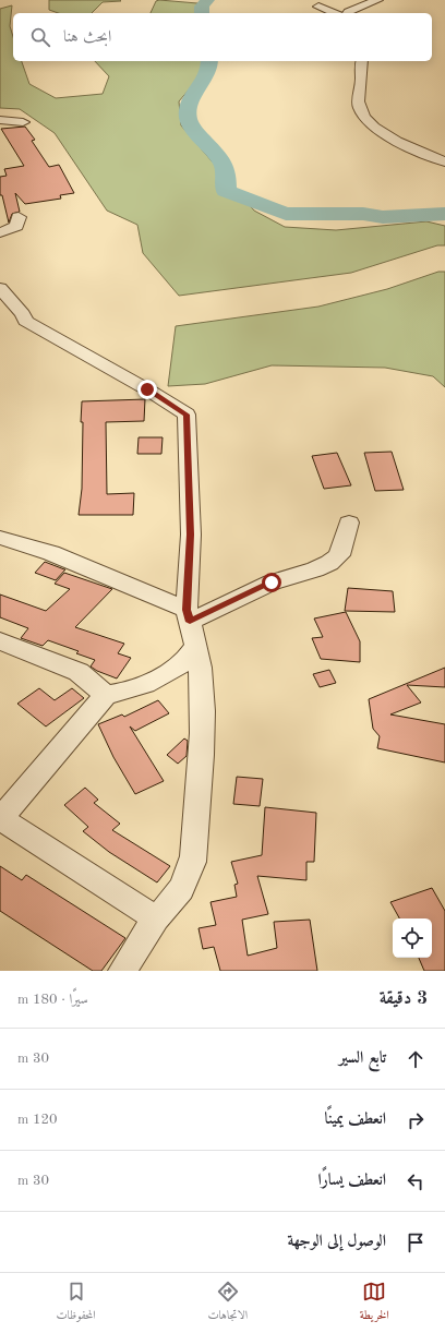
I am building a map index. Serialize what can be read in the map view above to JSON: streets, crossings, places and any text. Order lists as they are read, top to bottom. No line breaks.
{"page":{"search":"ابحث هنا","heading":["3 دقيقة","سيرًا · 180 m"],"list":[["تابع السير","30 m"],["انعطف يمينًا","120 m"],["انعطف يسارًا","30 m"],"الوصول إلى الوجهة"],"nav":["الخريطة","الاتجاهات","المحفوظات"]}}
